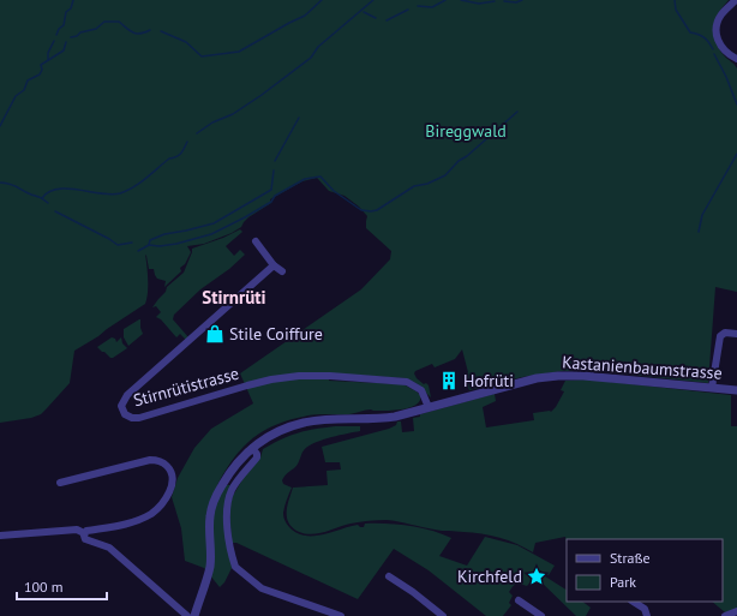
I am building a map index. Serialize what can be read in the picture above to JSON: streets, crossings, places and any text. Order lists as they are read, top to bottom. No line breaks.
{"streets":{"street":["Kastanienbaumstrasse","Stirnrütistrasse"]},"crossings":[["Kastanienbaumstrasse","Stirnrütistrasse"]],"districts":["Stirnrüti"],"parks":["Bireggwald"],"places":{"shop":["Stile Coiffure"],"building":["Hofrüti"],"place":["Kirchfeld"]},"legend":["Straße","Park"],"scale_bar":"100 m"}
